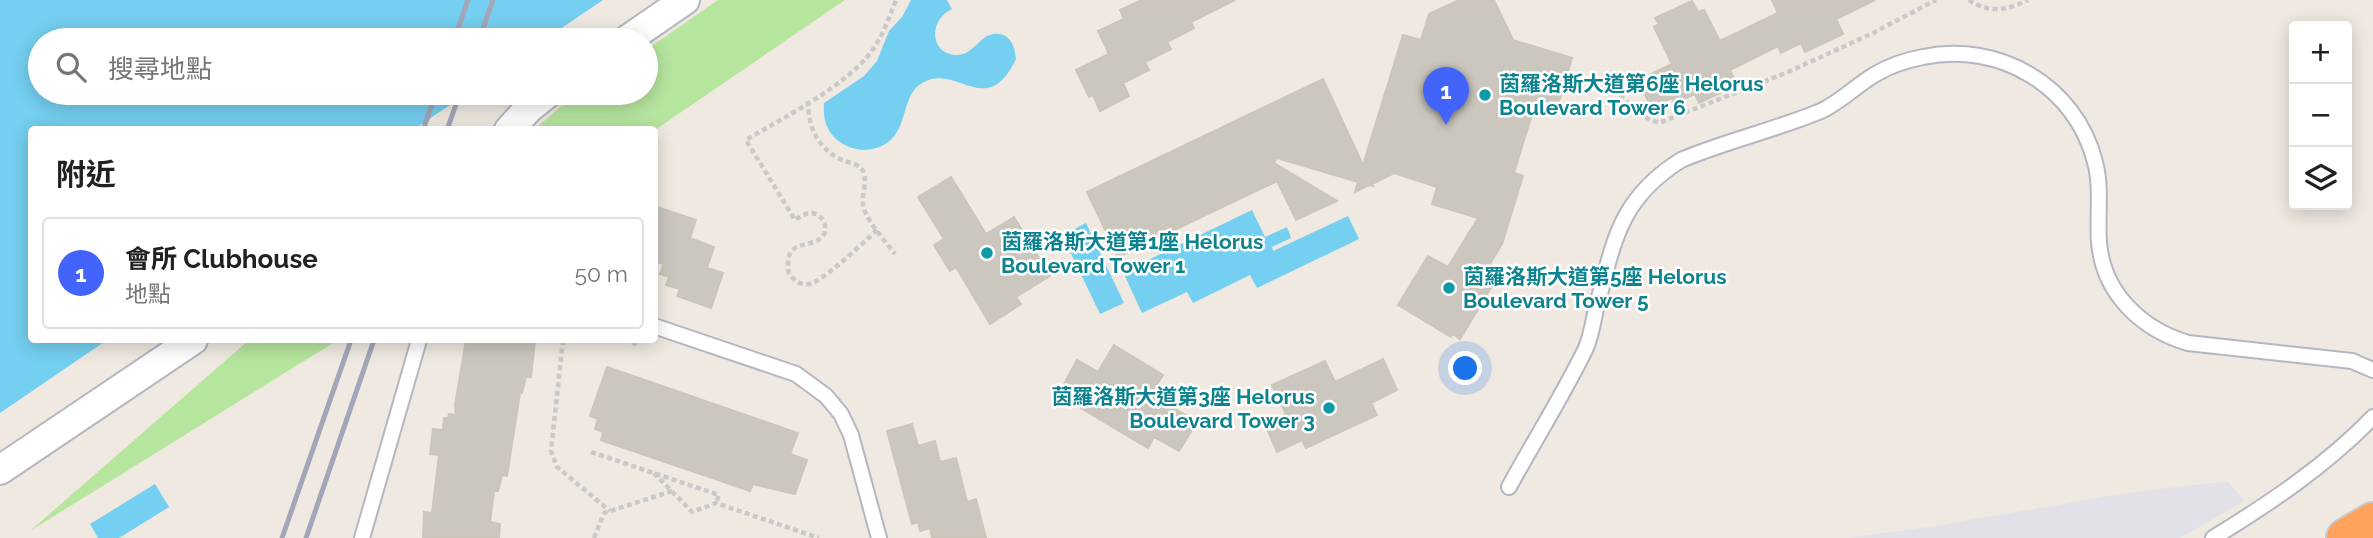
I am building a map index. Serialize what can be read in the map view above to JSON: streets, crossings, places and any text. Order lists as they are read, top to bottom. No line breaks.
{"places":["茵羅洛斯大道第6座 Helorus Boulevard Tower 6","茵羅洛斯大道第1座 Helorus Boulevard Tower 1","茵羅洛斯大道第5座 Helorus Boulevard Tower 5","茵羅洛斯大道第3座 Helorus Boulevard Tower 3"],"page":{"map_buttons":["+","−"],"search":"搜尋地點","pins":"1","heading":"附近","list":[{"mark":"1","name":"會所 Clubhouse","note":"地點","value":"50 m"}]}}
